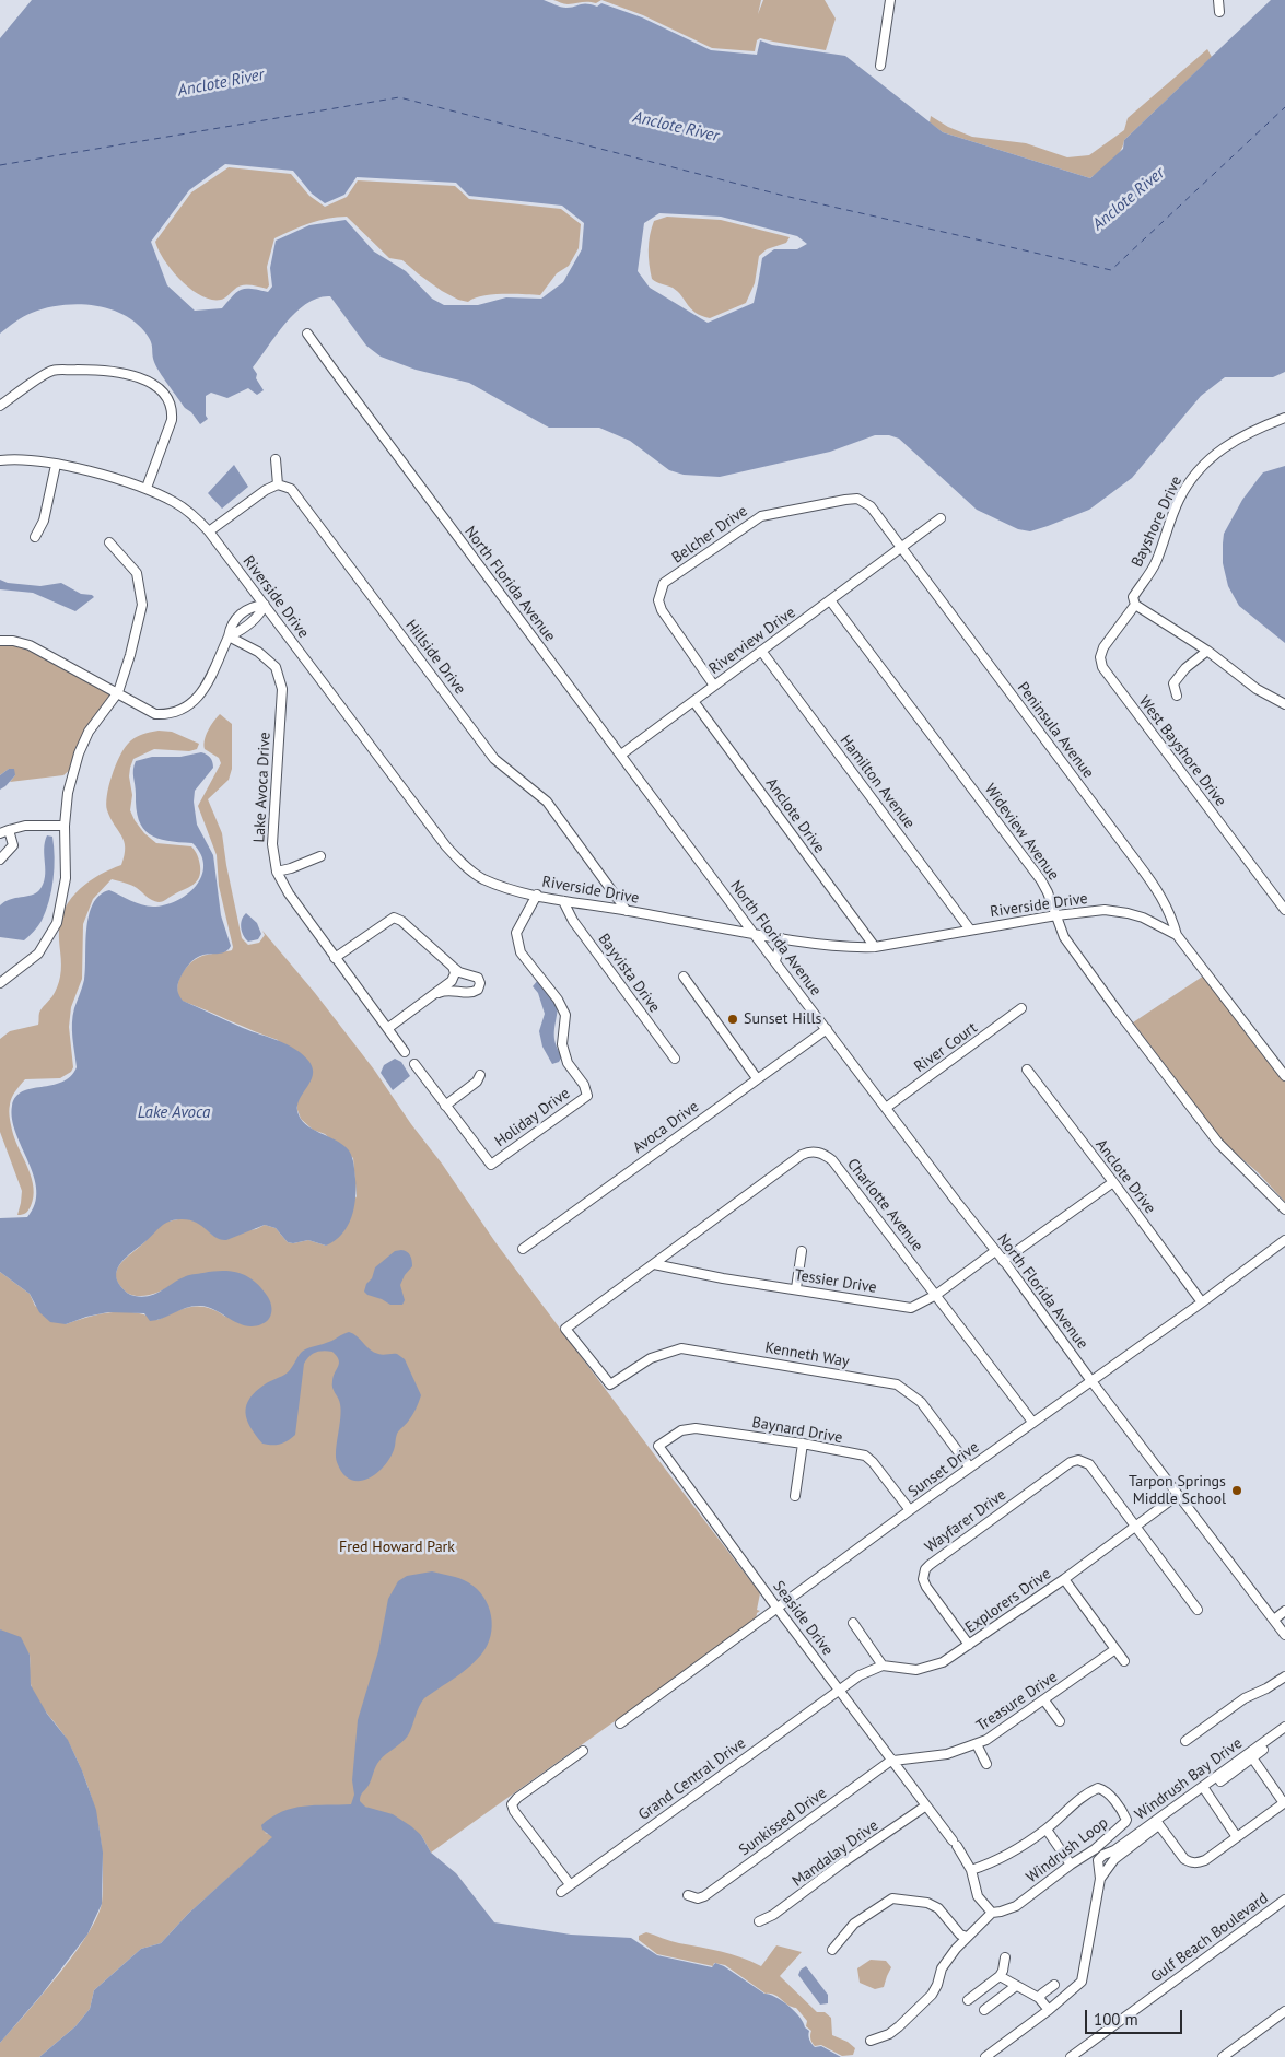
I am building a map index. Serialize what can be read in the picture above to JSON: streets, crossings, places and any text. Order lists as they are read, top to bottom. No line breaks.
{"streets":{"street":["Bayshore Drive","Belcher Drive","North Florida Avenue","Riverside Drive","Riverview Drive","Hillside Drive","Peninsula Avenue","West Bayshore Drive","Hamilton Avenue","Lake Avoca Drive","Anclote Drive","Wideview Avenue","Bayvista Drive","River Court","Holiday Drive","Avoca Drive","Charlotte Avenue","Tessier Drive","Kenneth Way","Baynard Drive","Sunset Drive","Wayfarer Drive","Explorers Drive","Seaside Drive","Treasure Drive","Grand Central Drive","Windrush Bay Drive","Sunkissed Drive","Windrush Loop","Mandalay Drive","Gulf Beach Boulevard"]},"crossings":[["Bayshore Drive","West Bayshore Drive"],["Belcher Drive","Riverview Drive"],["Belcher Drive","Peninsula Avenue"],["North Florida Avenue","Riverside Drive"],["North Florida Avenue","Riverview Drive"],["North Florida Avenue","River Court"],["North Florida Avenue","Avoca Drive"],["North Florida Avenue","Tessier Drive"],["North Florida Avenue","Sunset Drive"],["North Florida Avenue","Explorers Drive"],["Riverside Drive","Hillside Drive"],["Riverside Drive","Peninsula Avenue"],["Riverside Drive","Hamilton Avenue"],["Riverside Drive","Anclote Drive"],["Riverside Drive","Wideview Avenue"],["Riverside Drive","Bayvista Drive"],["Riverside Drive","Holiday Drive"],["Riverview Drive","Peninsula Avenue"],["Riverview Drive","Hamilton Avenue"],["Riverview Drive","Anclote Drive"],["Riverview Drive","Wideview Avenue"],["Anclote Drive","Sunset Drive"],["Charlotte Avenue","Tessier Drive"],["Charlotte Avenue","Kenneth Way"],["Charlotte Avenue","Sunset Drive"],["Kenneth Way","Sunset Drive"],["Baynard Drive","Sunset Drive"],["Baynard Drive","Seaside Drive"],["Sunset Drive","Seaside Drive"],["Wayfarer Drive","Explorers Drive"],["Explorers Drive","Seaside Drive"],["Explorers Drive","Grand Central Drive"],["Seaside Drive","Treasure Drive"],["Seaside Drive","Grand Central Drive"],["Seaside Drive","Sunkissed Drive"],["Seaside Drive","Windrush Loop"],["Seaside Drive","Mandalay Drive"],["Treasure Drive","Sunkissed Drive"]],"water":["Anclote River","Lake Avoca"],"parks":["Fred Howard Park"],"places":["Sunset Hills","Tarpon Springs Middle School"],"scale_bar":"100 m"}
